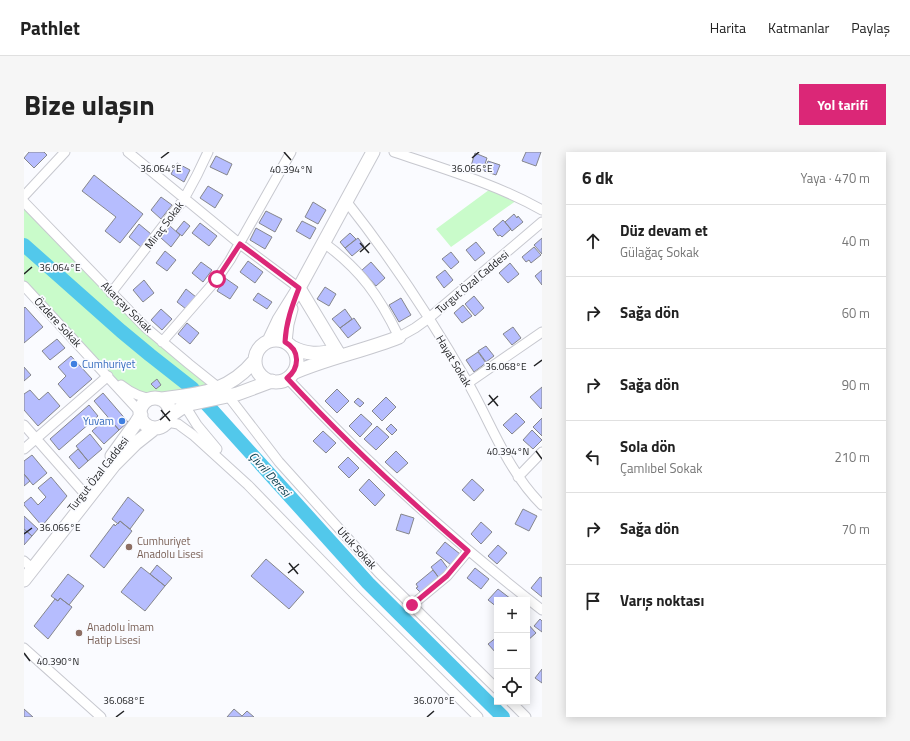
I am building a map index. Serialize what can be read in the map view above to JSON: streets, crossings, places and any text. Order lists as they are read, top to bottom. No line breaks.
{"streets":{"street":["Miraç Sokak","Turgut Özal Caddesi","Akarçay Sokak","Özdere Sokak","Hayat Sokak","Ufuk Sokak"]},"crossings":[["Miraç Sokak","Akarçay Sokak"],["Turgut Özal Caddesi","Özdere Sokak"],["Turgut Özal Caddesi","Hayat Sokak"],["Akarçay Sokak","Ufuk Sokak"]],"water":["Çivril Deresi"],"places":["Cumhuriyet","Yuvam","Cumhuriyet Anadolu Lisesi","Anadolu İmam Hatip Lisesi"],"page":{"header":"Pathlet","nav":["Harita","Katmanlar","Paylaş"],"title":"Bize ulaşın","buttons":"Yol tarifi","heading":["6 dk","Yaya · 470 m"],"list":[["Düz devam et","Gülağaç Sokak","40 m"],["Sağa dön","60 m"],["Sağa dön","90 m"],["Sola dön","Çamlıbel Sokak","210 m"],["Sağa dön","70 m"],"Varış noktası"],"map_buttons":["+","−"]},"coordinates":["36.066°E","36.064°E","40.394°N","36.068°E","40.390°N","36.070°E"]}
